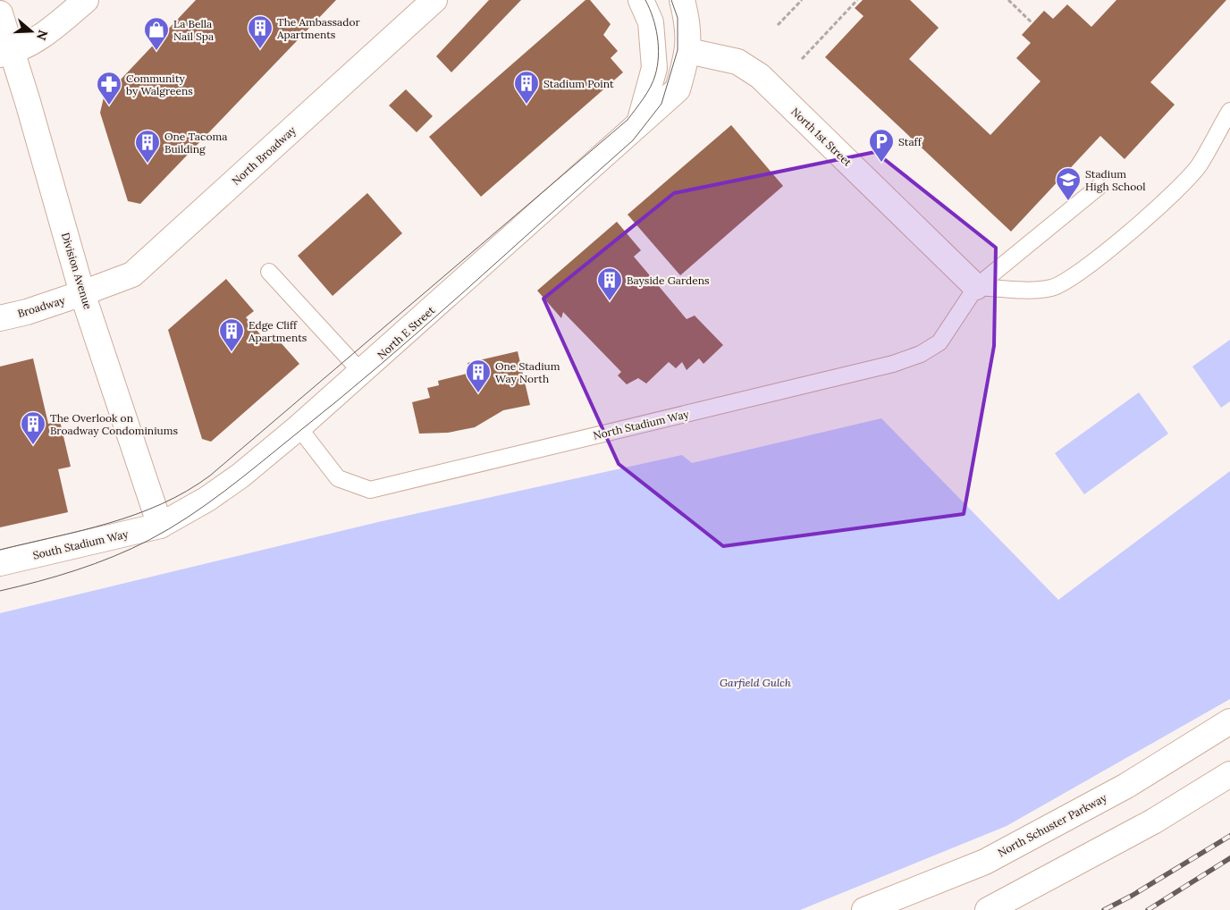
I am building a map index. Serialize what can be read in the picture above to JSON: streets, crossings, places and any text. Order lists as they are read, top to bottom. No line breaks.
{"streets":{"main road":["North 1st Street","North Broadway","Division Avenue","Broadway","North E Street","South Stadium Way","North Schuster Parkway"],"lane":["North Stadium Way"]},"crossings":[["North 1st Street","North E Street"],["North 1st Street","North Stadium Way"],["North Broadway","Division Avenue"],["North Broadway","Broadway"],["Division Avenue","Broadway"],["Division Avenue","North E Street"],["Division Avenue","South Stadium Way"],["North E Street","North Stadium Way"],["North E Street","South Stadium Way"]],"parks":["Garfield Gulch"],"places":{"building":["The Ambassador Apartments","Stadium Point","One Tacoma Building","Bayside Gardens","Edge Cliff Apartments","One Stadium Way North","The Overlook on Broadway Condominiums"],"shop":["La Bella Nail Spa"],"pharmacy":["Community by Walgreens"],"parking":["Staff"],"school or university":["Stadium High School"]},"north":"right"}
